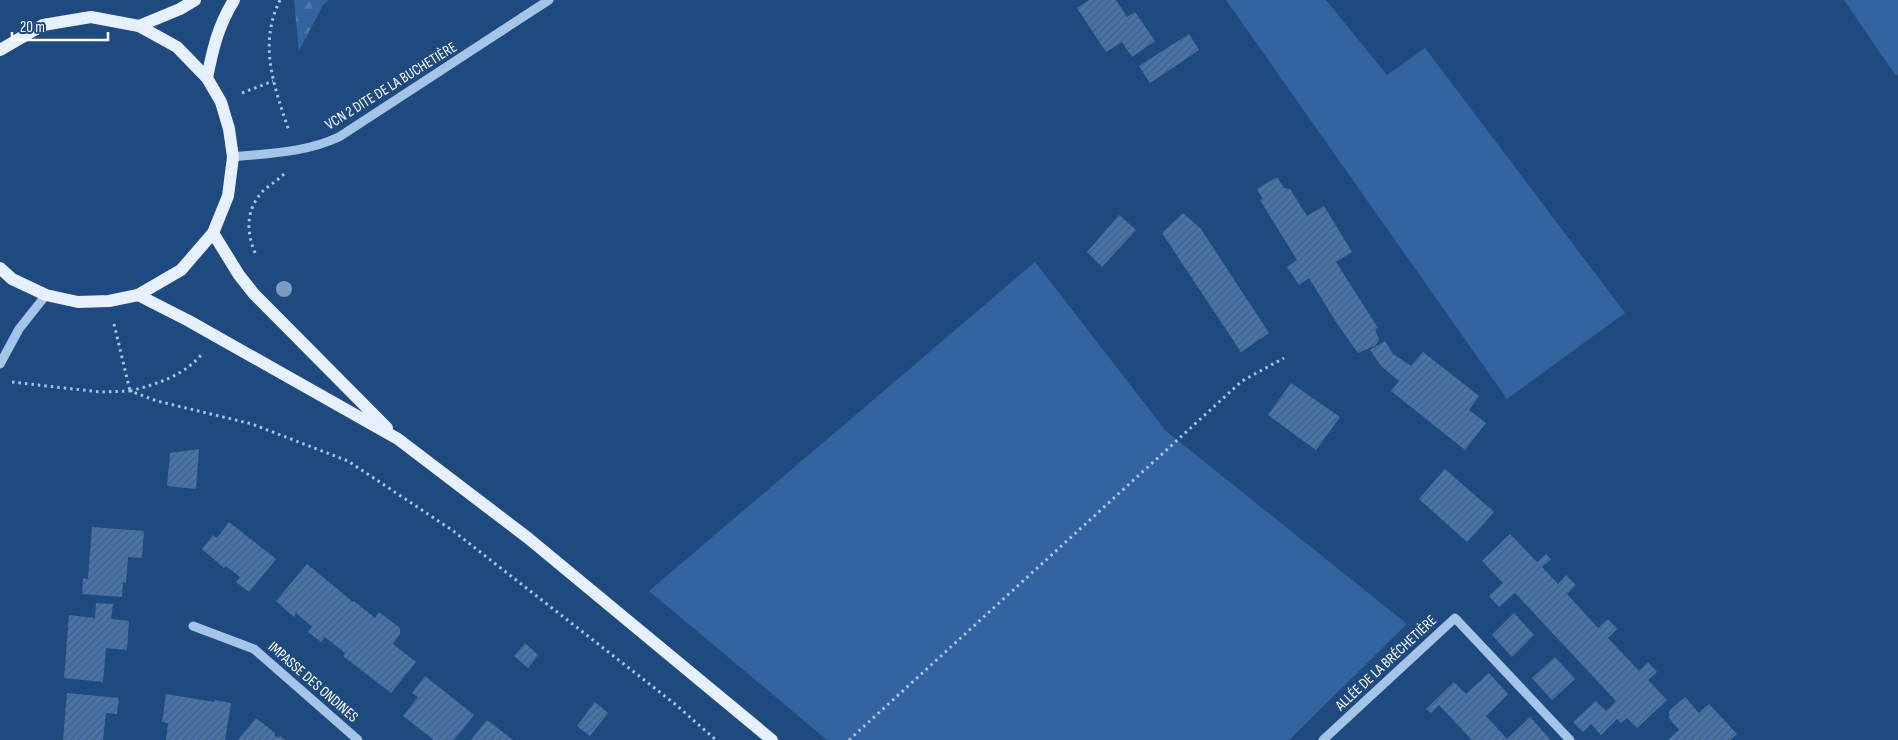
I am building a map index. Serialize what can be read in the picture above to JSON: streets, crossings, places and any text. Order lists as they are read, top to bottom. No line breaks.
{"streets":{"street":["VCN 2 DITE DE LA BUCHETIÈRE","ALLÉE DE LA BRÉCHETIÈRE","IMPASSE DES ONDINES"]},"scale_bar":"20 m"}
